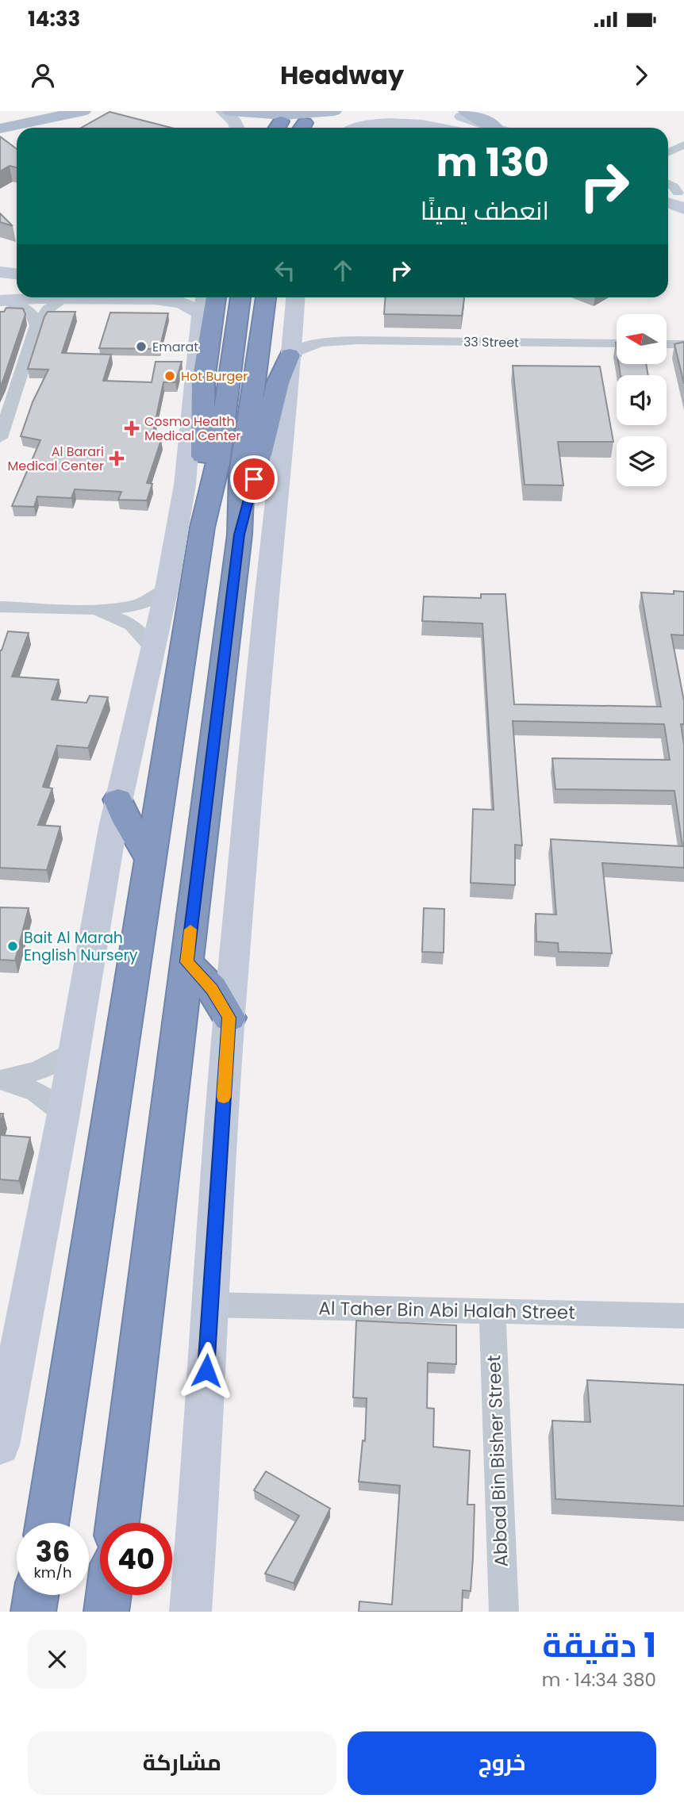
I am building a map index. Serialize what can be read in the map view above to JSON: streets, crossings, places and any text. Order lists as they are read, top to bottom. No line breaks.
{"streets":{"street":["33 Street","Al Taher Bin Abi Halah Street","Abbad Bin Bisher Street"]},"crossings":[["Al Taher Bin Abi Halah Street","Abbad Bin Bisher Street"]],"places":{"other":["Emarat","Hot Burger","Bait Al Marah English Nursery"],"health":["Cosmo Health Medical Center","Al Barari Medical Center"]},"north":"left","page":{"status":"14:33","header":"Headway","turn":["130 m","انعطف يمينًا"],"speed":"36 km/h","limit":"40","heading":["1 دقيقة","380 m · 14:34"],"buttons":["خروج","مشاركة"]}}
